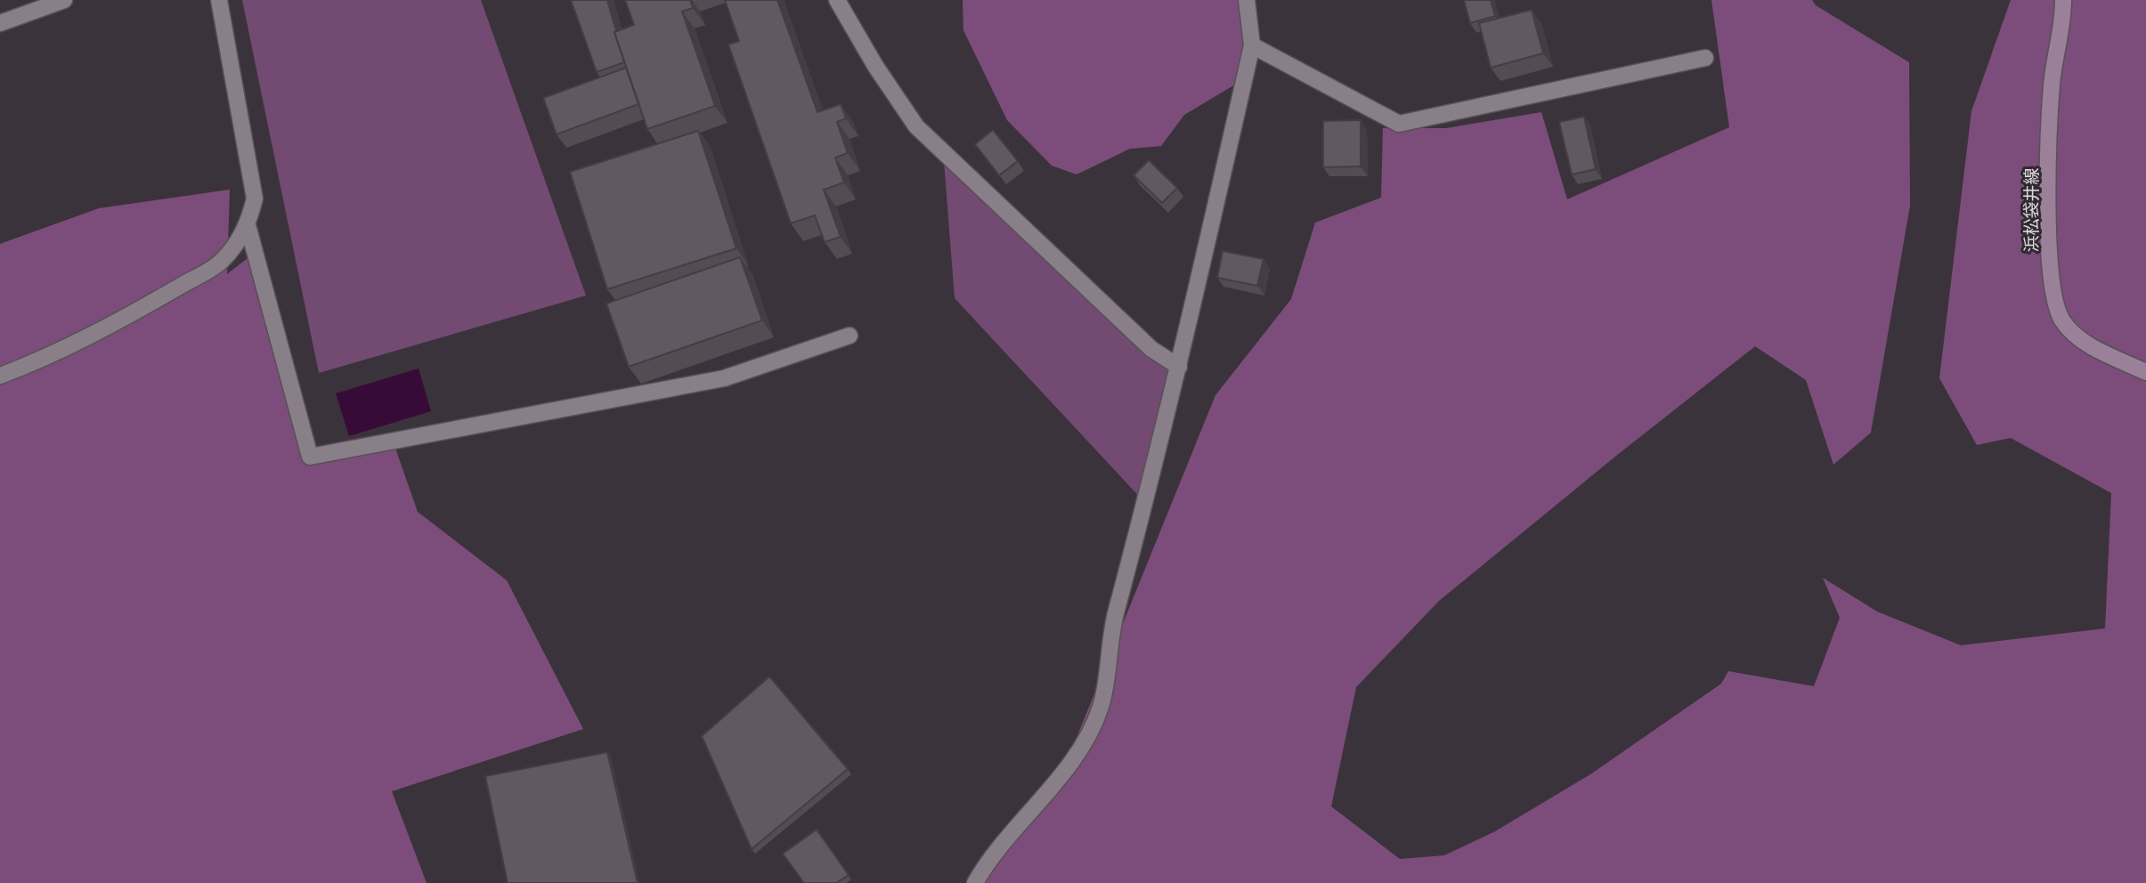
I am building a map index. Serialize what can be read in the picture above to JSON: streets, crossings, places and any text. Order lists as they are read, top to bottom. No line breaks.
{"streets":{"main road":["浜松袋井線"]}}
